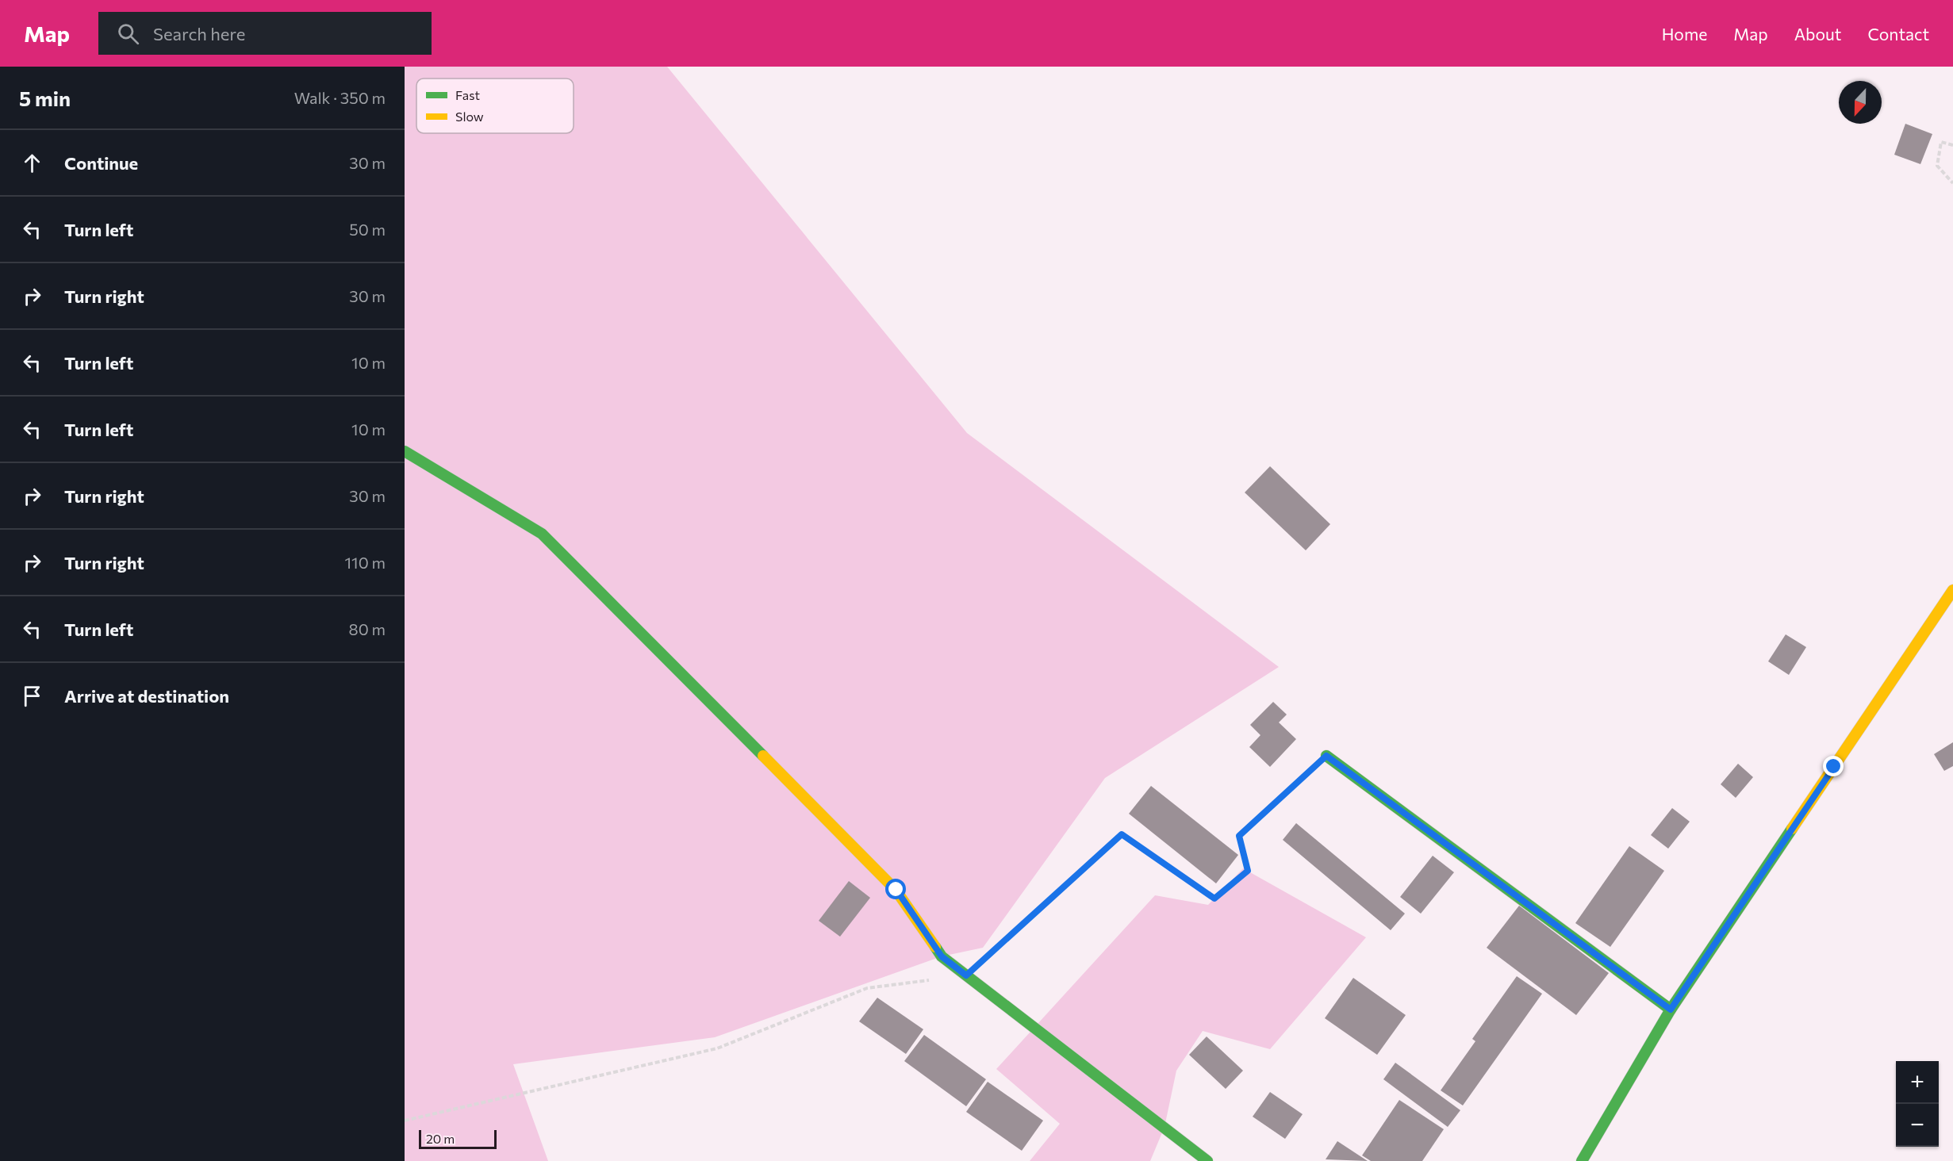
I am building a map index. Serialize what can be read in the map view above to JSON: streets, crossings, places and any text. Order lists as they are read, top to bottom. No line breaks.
{"legend":["Fast","Slow"],"scale_bar":"20 m","north":"bottom","page":{"header":"Map","search":"Search here","nav":["Home","Map","About","Contact"],"heading":["5 min","Walk · 350 m"],"list":[["Continue","30 m"],["Turn left","50 m"],["Turn right","30 m"],["Turn left","10 m"],["Turn left","10 m"],["Turn right","30 m"],["Turn right","110 m"],["Turn left","80 m"],"Arrive at destination"],"map_buttons":["+","−"],"scale":"20 m"}}
